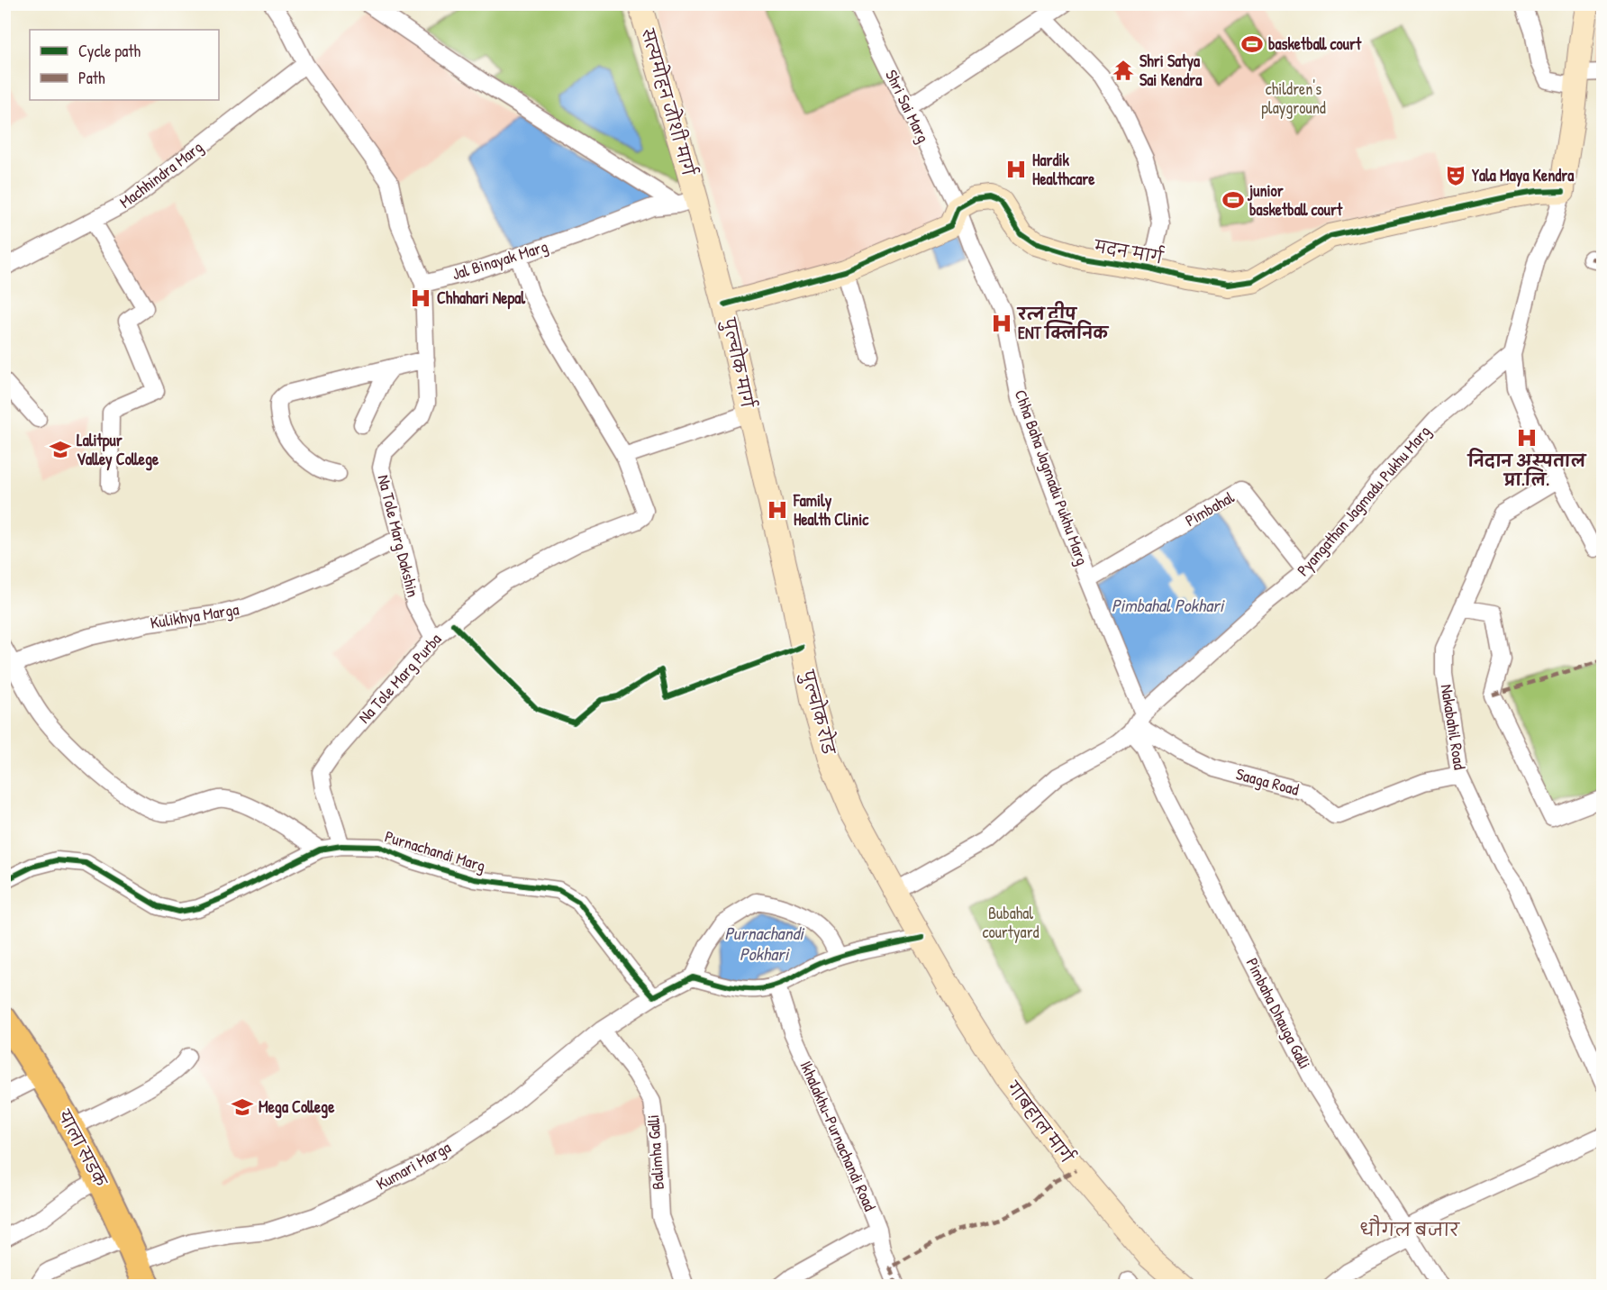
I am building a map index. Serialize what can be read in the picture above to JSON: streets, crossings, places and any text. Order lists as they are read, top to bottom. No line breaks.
{"streets":{"main road":["सत्यमोहन जोशी मार्ग","मदन मार्ग","पुल्चोक मार्ग","पुल्चोक रोड","गाबहाल मार्ग","याला सडक"],"street":["Shri Sai Marg","Machhindra Marg","Jal Binayak Marg","Chha Baha Jagmadu Pukhu Marg","Pyangathan Jagmadu Pukhu Marg","Pimbahal","Na Tole Marg Dakshin","Kulikhya Marga","Na Tole Marg Purba","Nakabahil Road","Saaga Road","Purnachandi Marg","Pimbaha Dhauga Galli","Ikhalakhu-Purnachandi Road","Balimha Galli","Kumari Marga"]},"crossings":[["सत्यमोहन जोशी मार्ग","Jal Binayak Marg"],["सत्यमोहन जोशी मार्ग","पुल्चोक मार्ग"],["Shri Sai Marg","मदन मार्ग"],["Shri Sai Marg","Chha Baha Jagmadu Pukhu Marg"],["मदन मार्ग","Chha Baha Jagmadu Pukhu Marg"],["Jal Binayak Marg","पुल्चोक मार्ग"],["Jal Binayak Marg","Na Tole Marg Dakshin"],["Jal Binayak Marg","Na Tole Marg Purba"],["पुल्चोक मार्ग","पुल्चोक रोड"],["Chha Baha Jagmadu Pukhu Marg","Pyangathan Jagmadu Pukhu Marg"],["Chha Baha Jagmadu Pukhu Marg","Pimbahal"],["Chha Baha Jagmadu Pukhu Marg","Saaga Road"],["Chha Baha Jagmadu Pukhu Marg","Pimbaha Dhauga Galli"],["Pyangathan Jagmadu Pukhu Marg","Pimbahal"],["Pyangathan Jagmadu Pukhu Marg","पुल्चोक रोड"],["Pyangathan Jagmadu Pukhu Marg","Saaga Road"],["Pyangathan Jagmadu Pukhu Marg","Pimbaha Dhauga Galli"],["Na Tole Marg Dakshin","Kulikhya Marga"],["Na Tole Marg Dakshin","Na Tole Marg Purba"],["Na Tole Marg Purba","Purnachandi Marg"],["पुल्चोक रोड","गाबहाल मार्ग"],["Nakabahil Road","Saaga Road"],["Saaga Road","Pimbaha Dhauga Galli"],["Purnachandi Marg","Kumari Marga"],["याला सडक","Kumari Marga"],["Balimha Galli","Kumari Marga"]],"districts":["धौगल बजार"],"water":["Pimbahal Pokhari","Purnachandi Pokhari"],"parks":["children's playground","Bubahal courtyard"],"places":{"sports":["basketball court","junior basketball court"],"temple":["Shri Satya Sai Kendra"],"hospital":["Hardik Healthcare","Chhahari Nepal","रत्न दीप ENT क्लिनिक","निदान अस्पताल प्रा.लि.","Family Health Clinic"],"theatre":["Yala Maya Kendra"],"school or university":["Lalitpur Valley College","Mega College"]},"legend":["Cycle path","Path"]}
